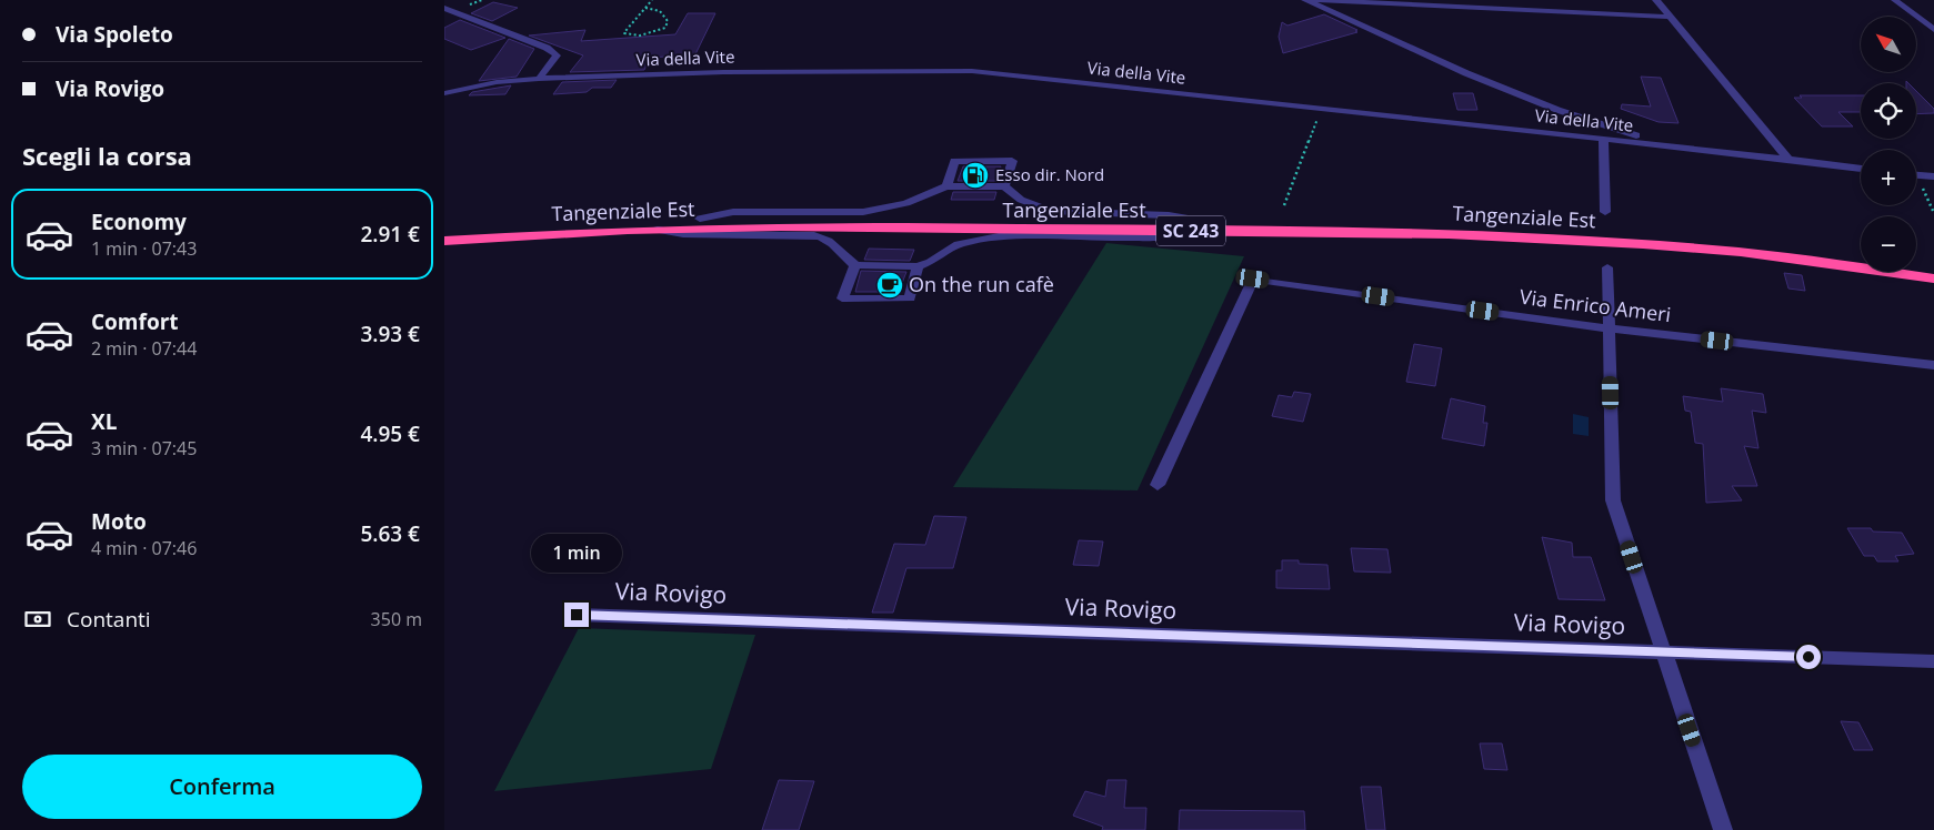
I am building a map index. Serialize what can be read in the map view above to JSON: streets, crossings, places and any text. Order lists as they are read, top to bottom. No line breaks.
{"streets":{"highway":["Tangenziale Est","SC 243"],"street":["Via della Vite","Via Enrico Ameri","Via Rovigo"]},"places":{"fuel station":["Esso dir. Nord"],"cafe":["On the run cafè"]},"north":"top left","page":{"banner":["Via Spoleto","Via Rovigo"],"map_buttons":["+","−"],"heading":"Scegli la corsa","list":[{"name":"Economy","note":"1 min · 07:43","value":"2.91 €"},{"name":"Comfort","note":"2 min · 07:44","value":"3.93 €"},{"name":"XL","note":"3 min · 07:45","value":"4.95 €"},{"name":"Moto","note":"4 min · 07:46","value":"5.63 €"}],"bubble":"1 min","pay":["Contanti","350 m"],"buttons":"Conferma"}}
